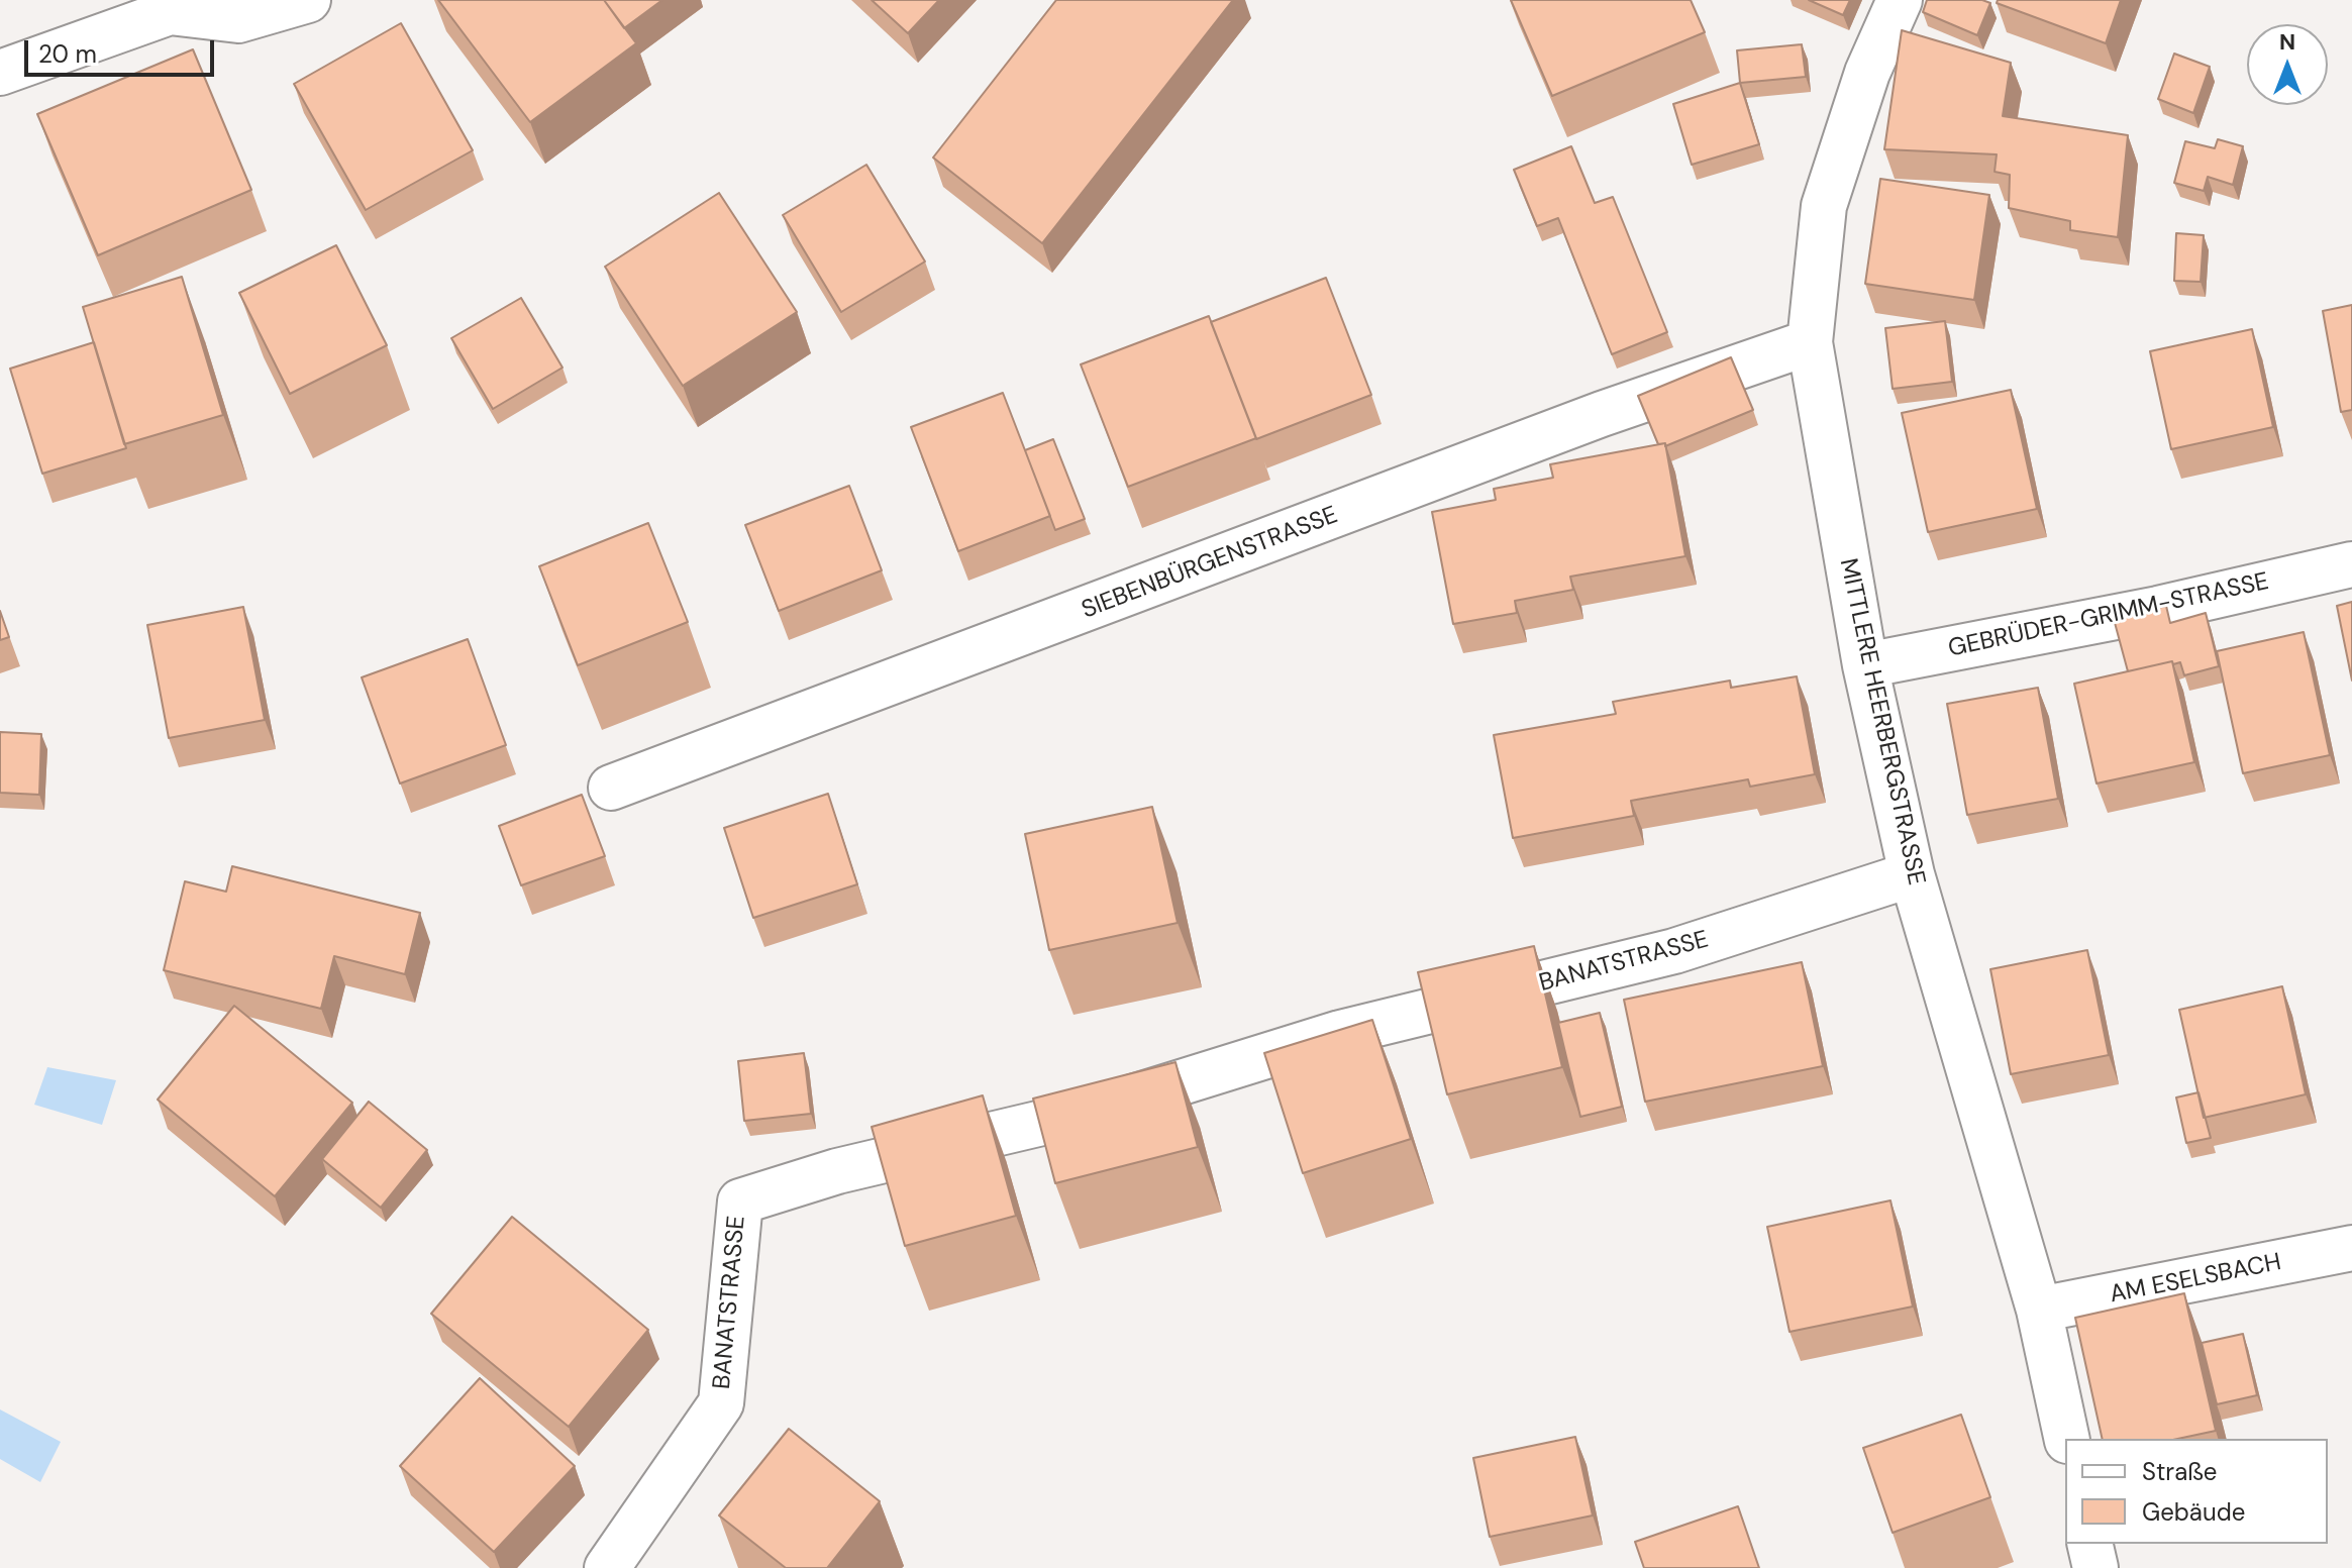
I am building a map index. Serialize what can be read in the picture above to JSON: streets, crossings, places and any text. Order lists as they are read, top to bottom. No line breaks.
{"streets":{"street":["SIEBENBÜRGENSTRASSE","GEBRÜDER-GRIMM-STRASSE","MITTLERE HEERBERGSTRASSE","BANATSTRASSE","AM ESELSBACH"]},"crossings":[["SIEBENBÜRGENSTRASSE","MITTLERE HEERBERGSTRASSE"],["GEBRÜDER-GRIMM-STRASSE","MITTLERE HEERBERGSTRASSE"],["MITTLERE HEERBERGSTRASSE","BANATSTRASSE"],["MITTLERE HEERBERGSTRASSE","AM ESELSBACH"]],"legend":["Straße","Gebäude"],"scale_bar":"20 m","north":"top"}
